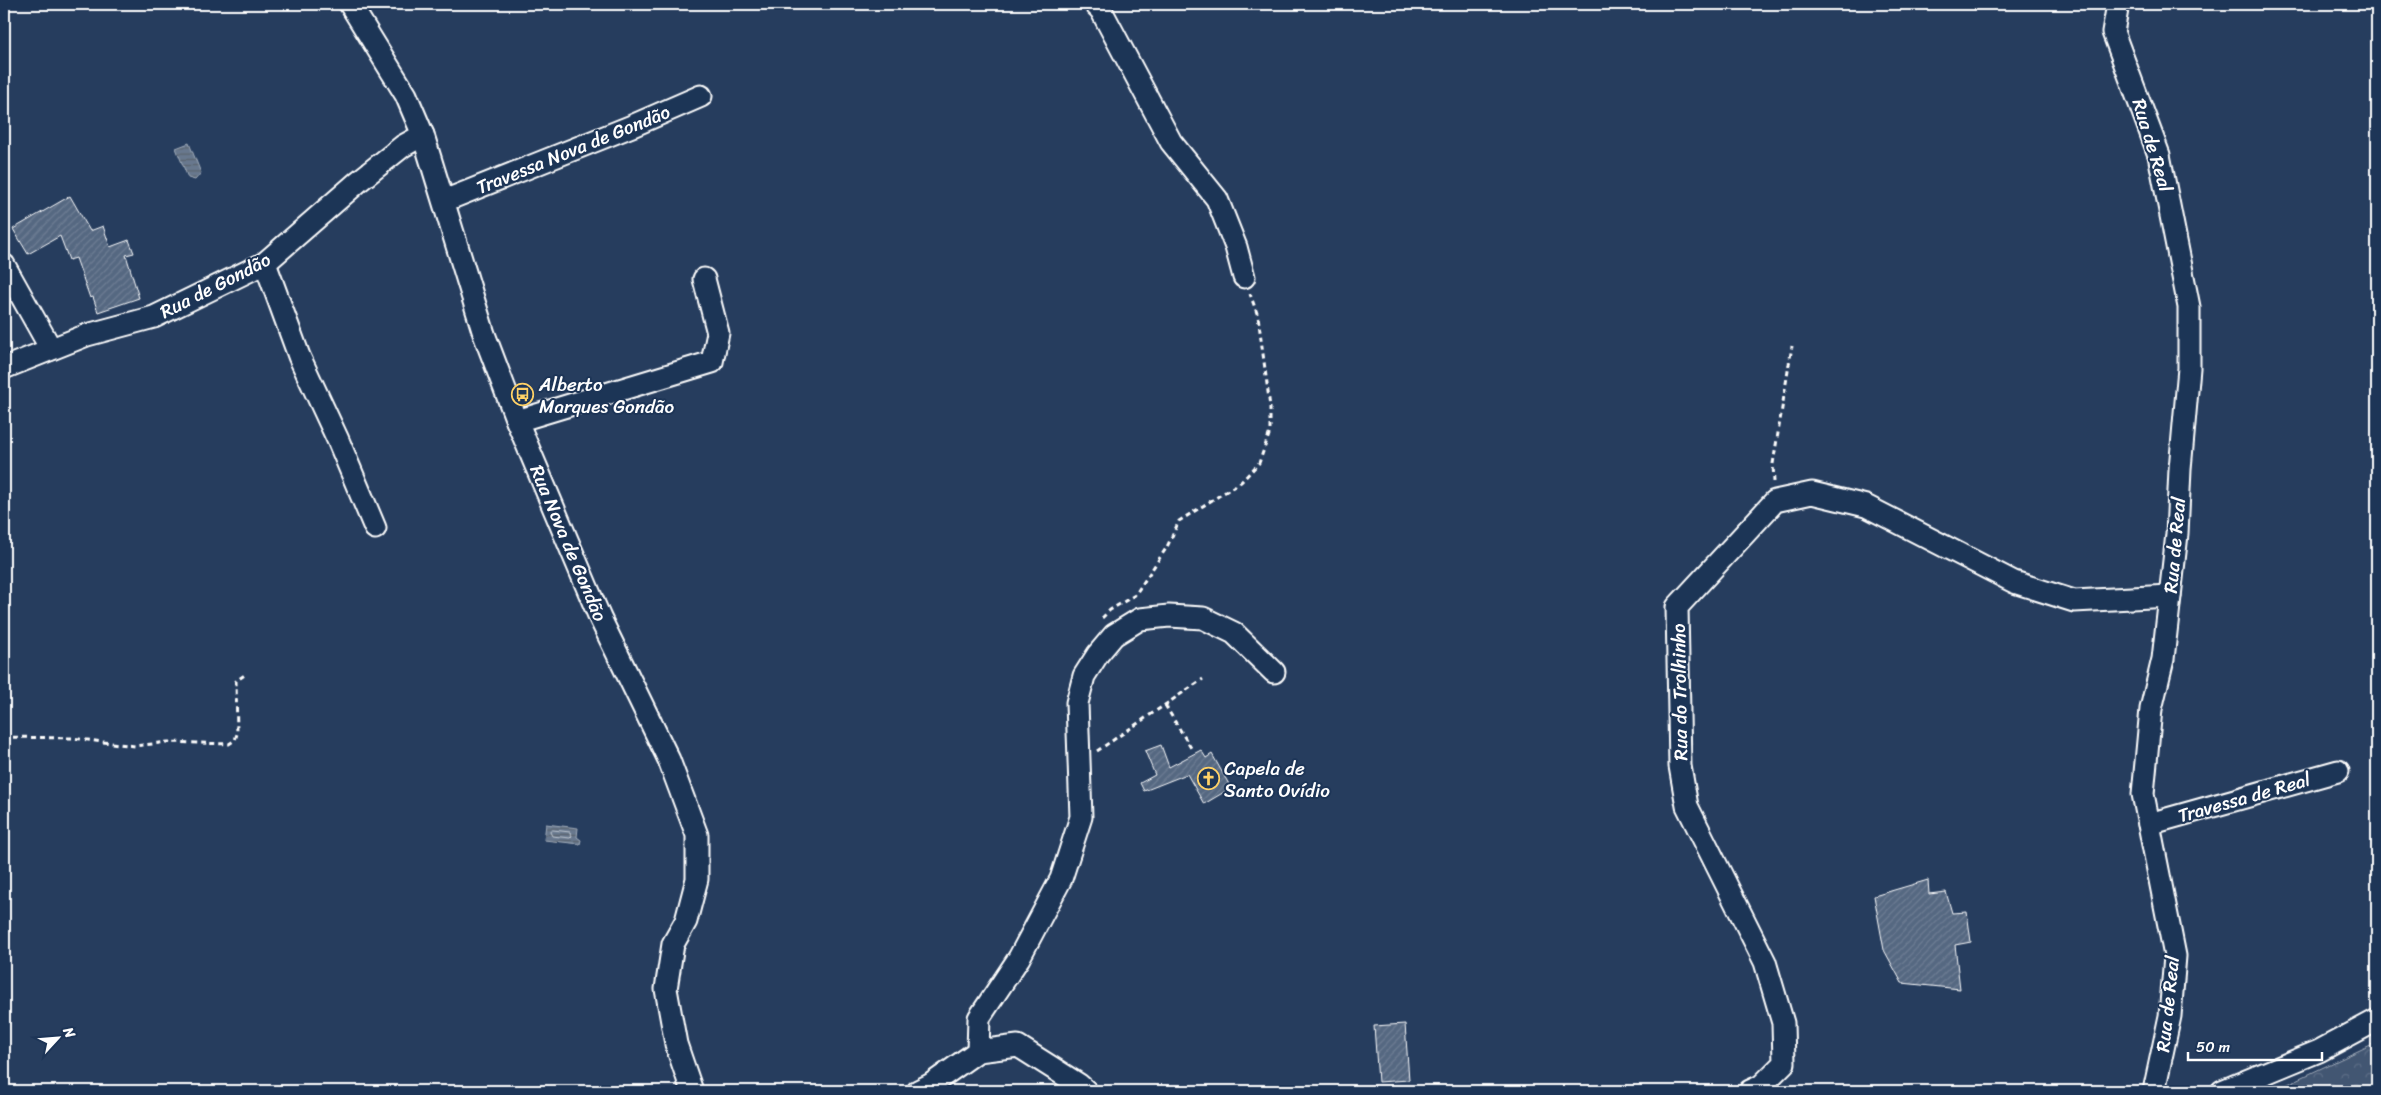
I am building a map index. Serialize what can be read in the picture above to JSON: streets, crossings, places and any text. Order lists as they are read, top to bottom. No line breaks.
{"streets":{"street":["Rua de Real","Travessa Nova de Gondão","Rua de Gondão","Rua Nova de Gondão","Rua do Trolhinho","Travessa de Real"]},"crossings":[["Rua de Real","Travessa de Real"],["Travessa Nova de Gondão","Rua Nova de Gondão"],["Rua de Gondão","Rua Nova de Gondão"]],"places":{"bus stop":["Alberto Marques Gondão"],"church":["Capela de Santo Ovídio"]},"scale_bar":"50 m","north":"top right"}
